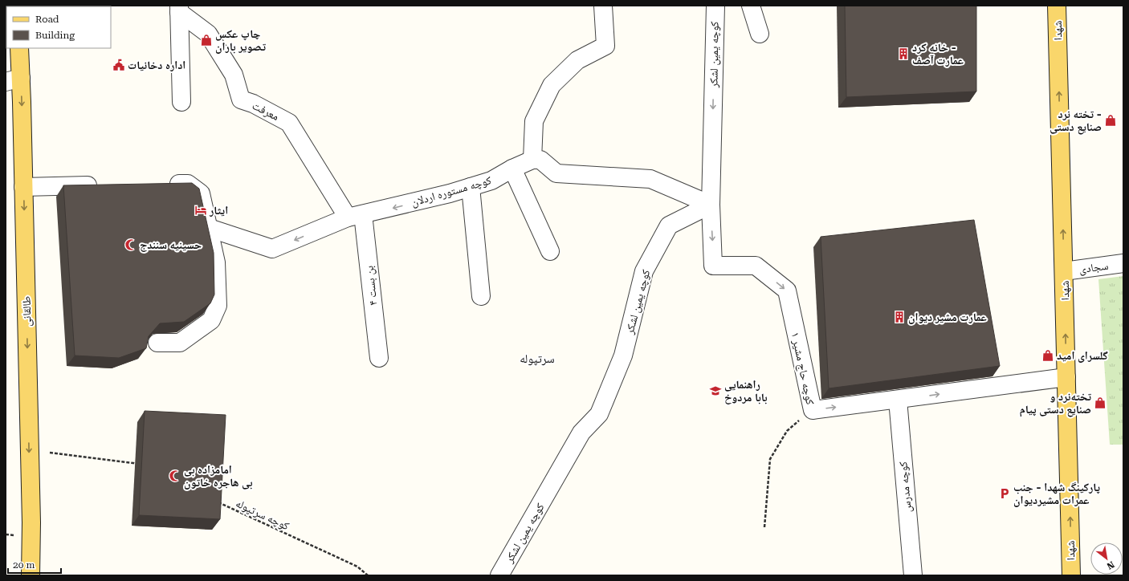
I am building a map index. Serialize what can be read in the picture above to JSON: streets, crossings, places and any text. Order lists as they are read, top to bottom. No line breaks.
{"streets":{"main road":["شهدا","طالقانی"],"street":["کوچه یمین لشکر","معرفت","کوچه مستوره اردلان","سجادی","بن بست ۴","کوچه حاج مشیر ۱","کوچه مدرس"],"path":["کوچه سرتپوله"]},"crossings":[["شهدا","سجادی"],["شهدا","کوچه حاج مشیر ۱"],["کوچه یمین لشکر","کوچه حاج مشیر ۱"],["معرفت","کوچه مستوره اردلان"],["معرفت","بن بست ۴"],["کوچه مستوره اردلان","بن بست ۴"],["کوچه حاج مشیر ۱","کوچه مدرس"]],"one_way":["شهدا","کوچه مستوره اردلان","طالقانی"],"districts":["سرتپوله"],"places":{"shop":["چاپ عکس تصویر باران","تخته نرد - صنایع دستی","گلسرای امید","تخته‌نرد و صنایع دستی پیام"],"building":["خانه کرد - عمارت آصف","عمارت مشیر دیوان"],"public building":["اداره دخانیات"],"hotel":["ایثار"],"mosque":["حسینیه سنندج","امامزاده بی بی هاجره خاتون"],"school or university":["راهنمایی بابا مردوخ"],"parking":["پارکینگ شهدا - جنب عمرات مشیردیوان"]},"legend":["Road","Building"],"scale_bar":"20 m","north":"bottom right"}
